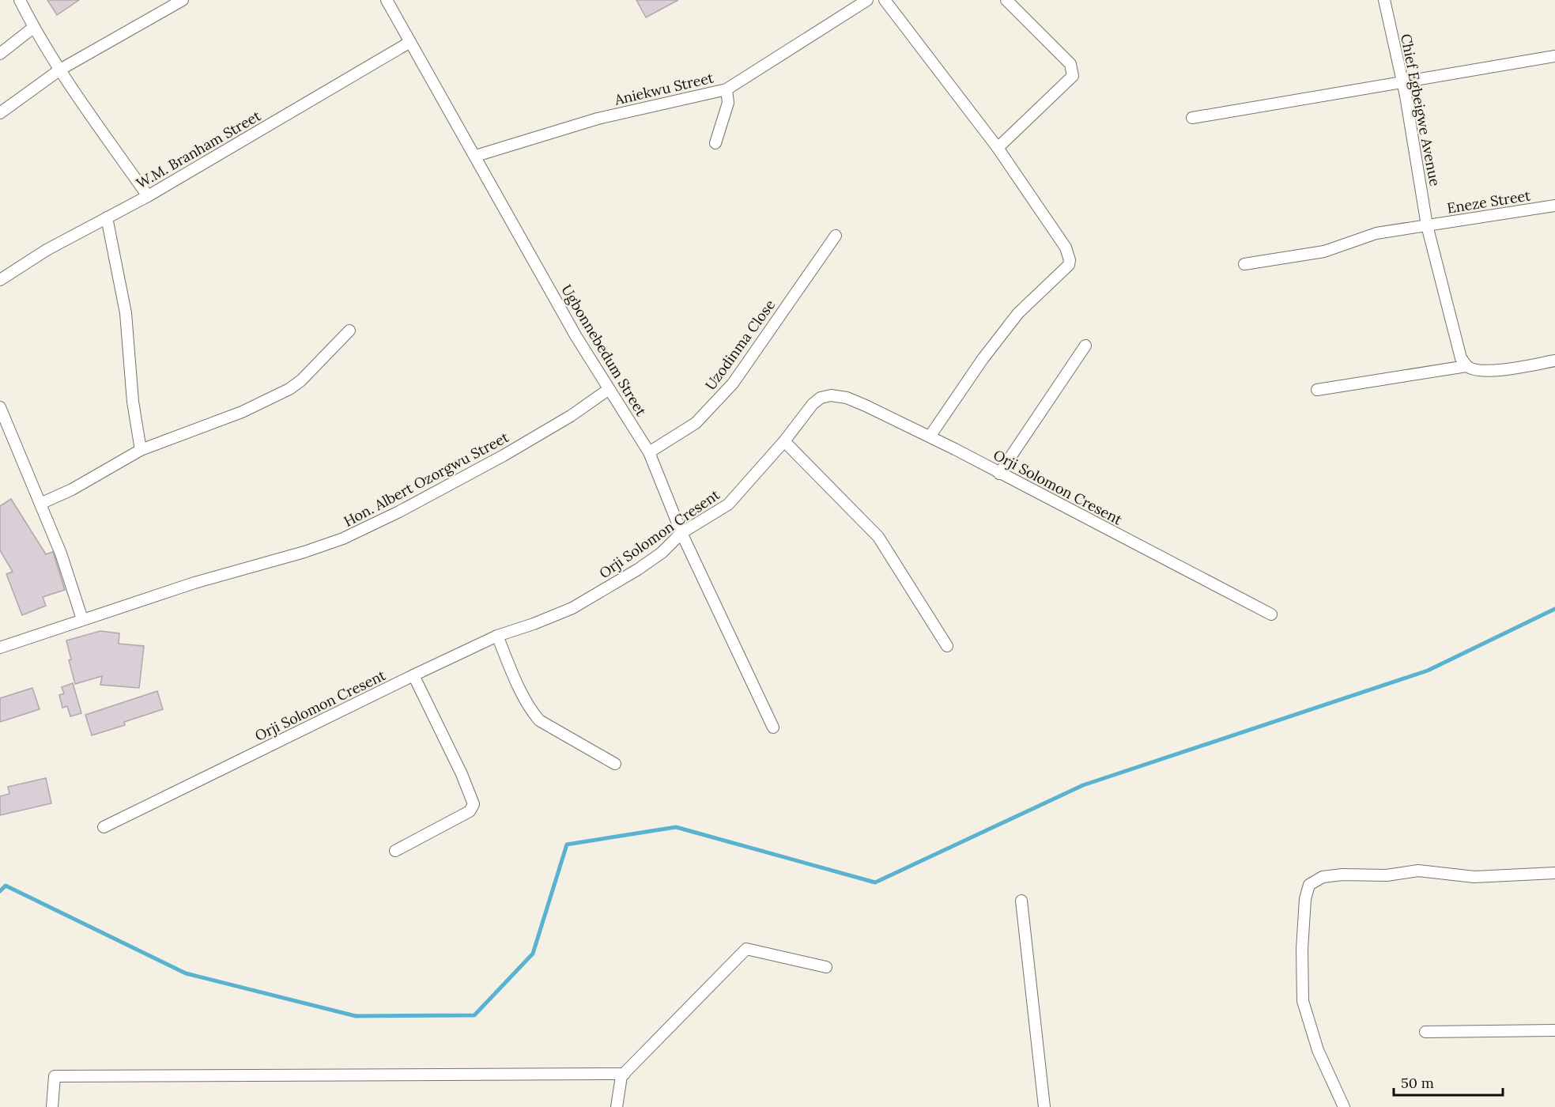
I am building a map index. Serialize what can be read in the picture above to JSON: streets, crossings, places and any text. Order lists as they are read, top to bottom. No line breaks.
{"streets":{"street":["Aniekwu Street","Chief Egbeigwe Avenue","W.M. Branham Street","Eneze Street","Uzodinma Close","Ugbonnebedum Street","Hon. Albert Ozorgwu Street","Orji Solomon Cresent"]},"crossings":[["Aniekwu Street","Ugbonnebedum Street"],["Chief Egbeigwe Avenue","Eneze Street"],["W.M. Branham Street","Ugbonnebedum Street"],["Uzodinma Close","Ugbonnebedum Street"],["Ugbonnebedum Street","Hon. Albert Ozorgwu Street"],["Ugbonnebedum Street","Orji Solomon Cresent"]],"scale_bar":"50 m"}
